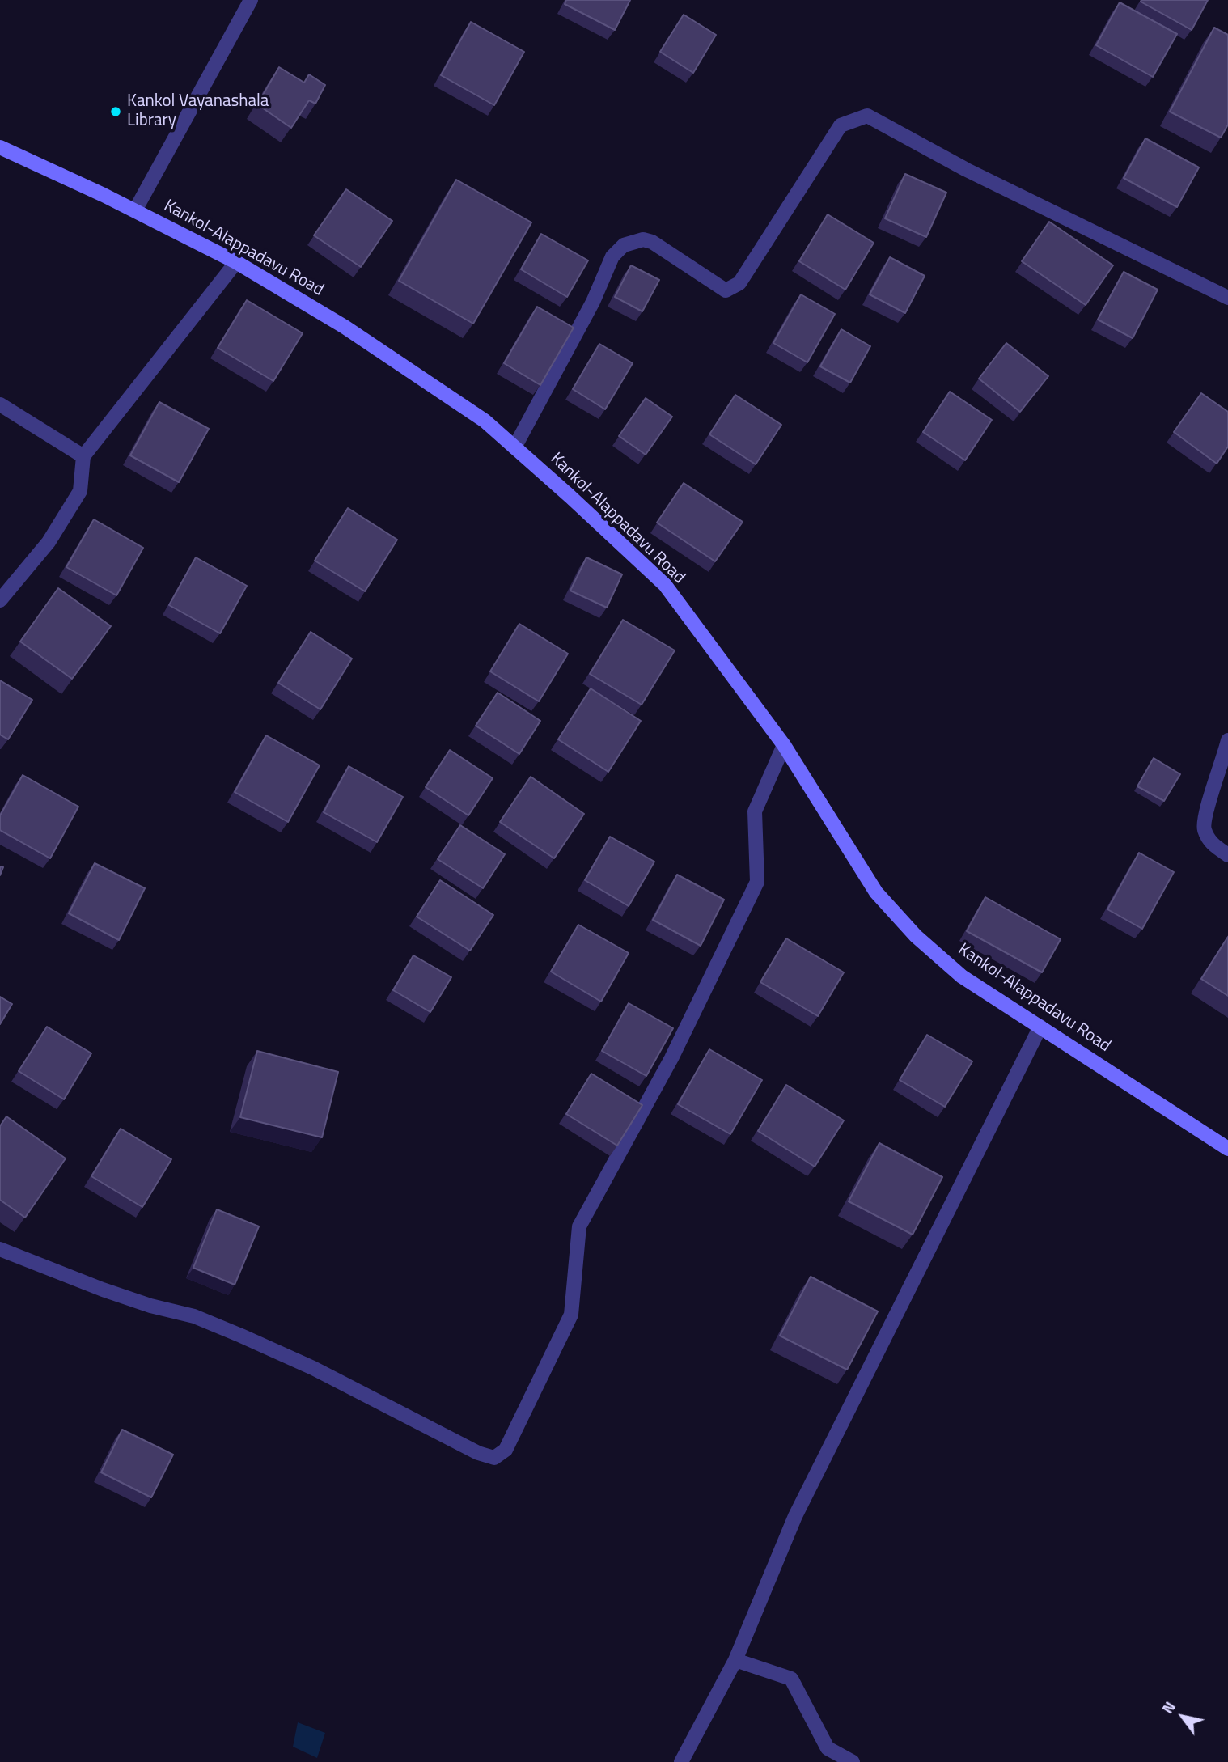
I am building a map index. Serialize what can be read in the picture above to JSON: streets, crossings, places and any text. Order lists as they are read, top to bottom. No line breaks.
{"streets":{"main road":["Kankol-Alappadavu Road"]},"places":["Kankol Vayanashala Library"],"north":"top left"}
